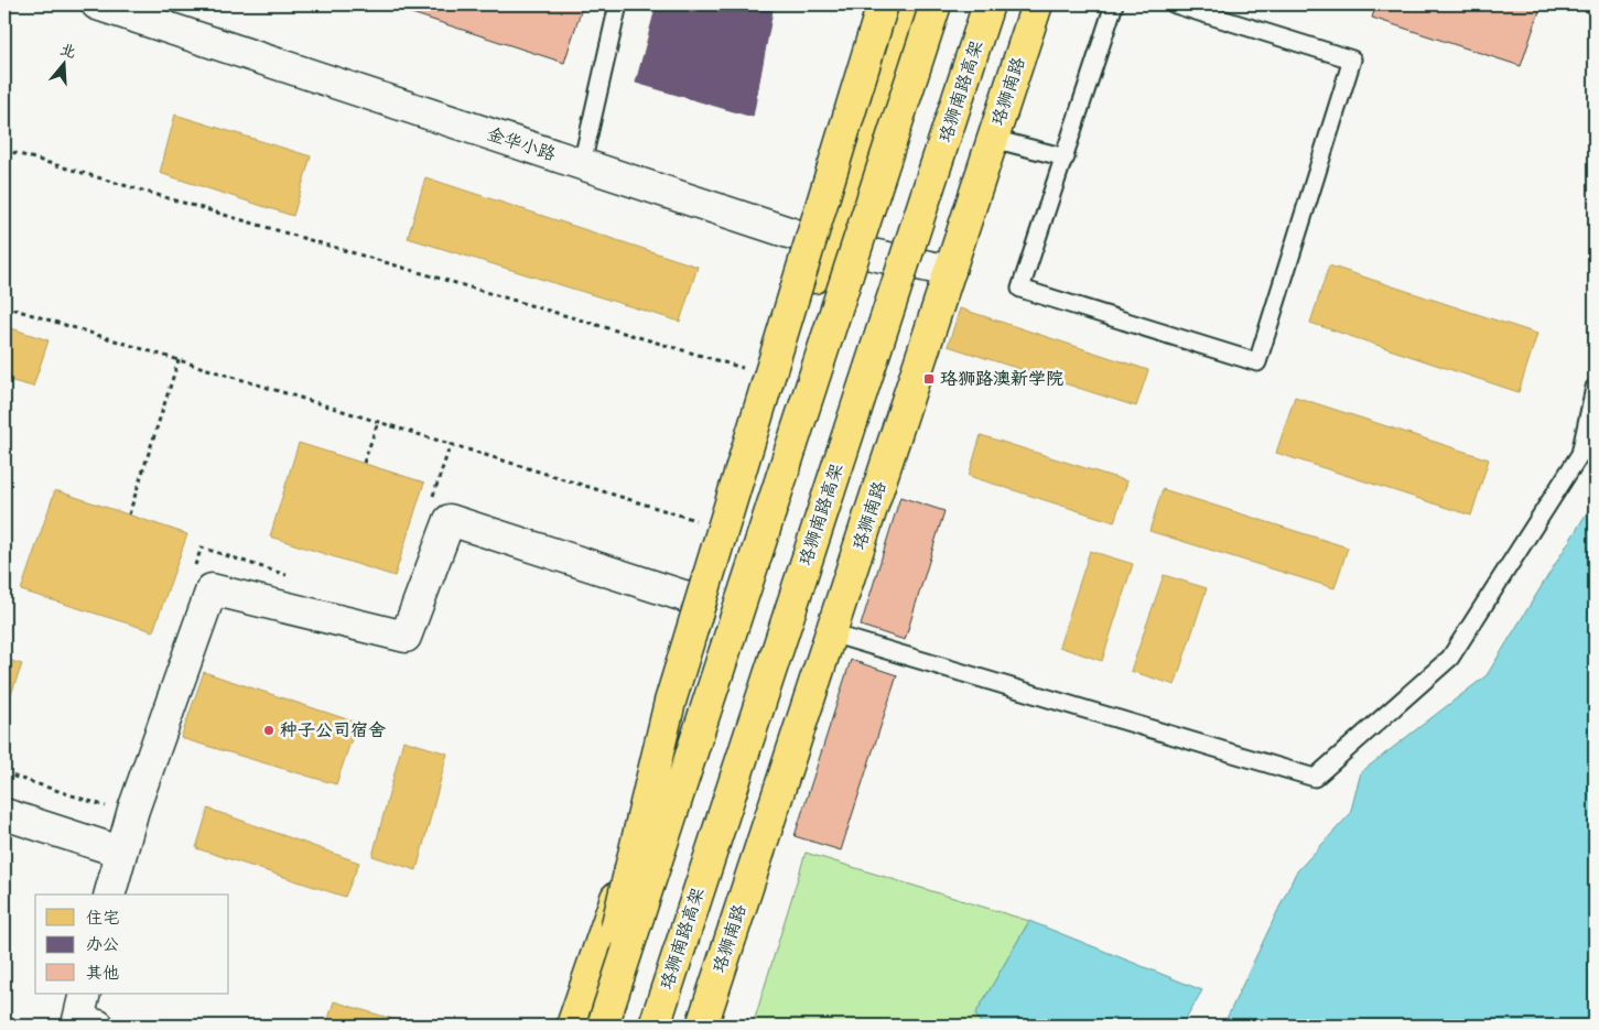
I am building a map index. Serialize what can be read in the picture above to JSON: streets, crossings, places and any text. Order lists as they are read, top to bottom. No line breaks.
{"streets":{"main road":["珞狮南路高架","珞狮南路"],"street":["金华小路"]},"crossings":[["珞狮南路","金华小路"]],"places":{"transit":["珞狮路澳新学院"],"other":["种子公司宿舍"]},"legend":["住宅","办公","其他"],"north":"top"}
